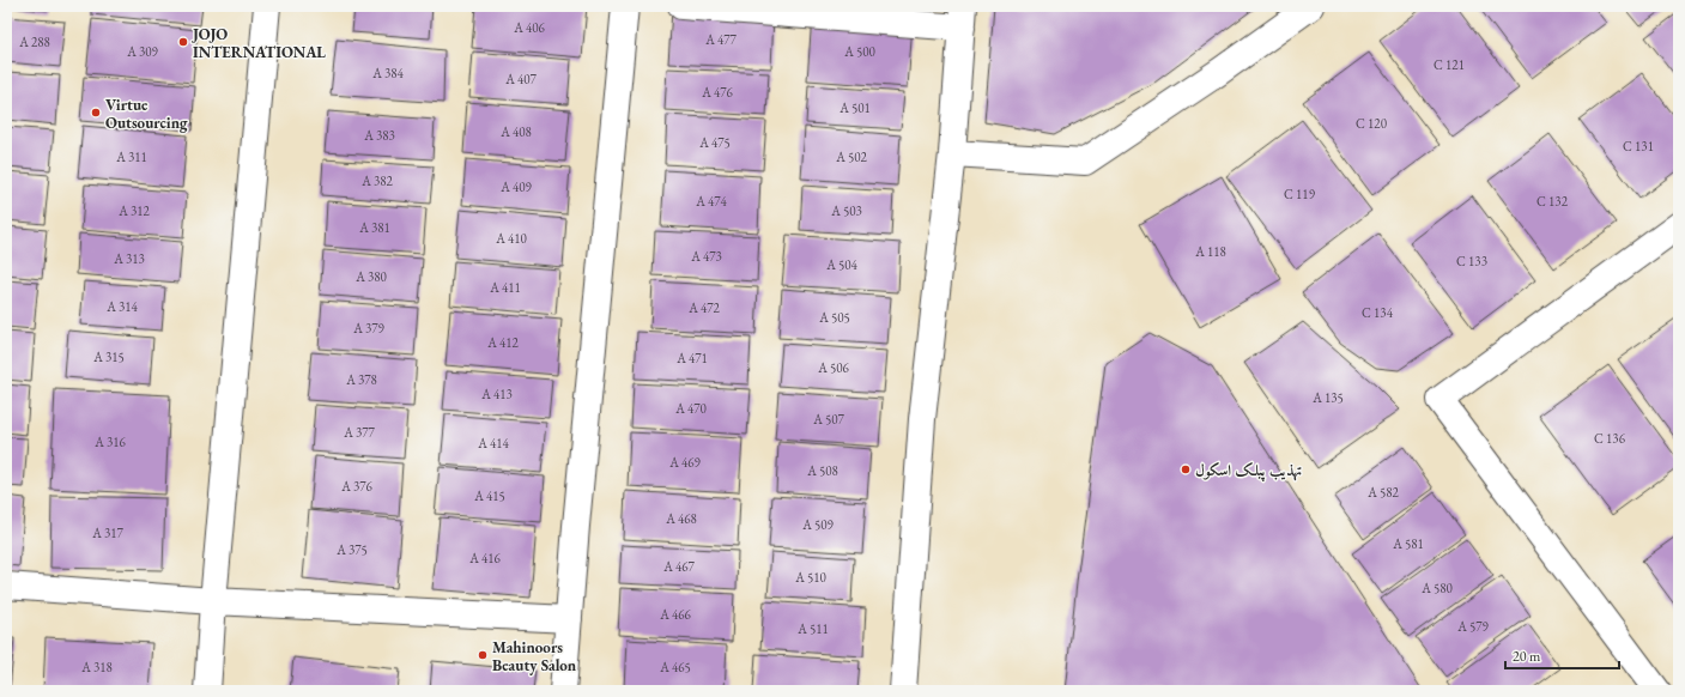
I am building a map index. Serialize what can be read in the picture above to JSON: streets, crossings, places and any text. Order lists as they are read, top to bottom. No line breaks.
{"places":["JOJO INTERNATIONAL","Virtue Outsourcing","تہذیب پبلک اسکول","Mahinoors Beauty Salon"],"house_numbers":["A 406","A 477","A 288","A 309","A 500","C 121","A 384","A 407","A 476","A 501","C 120","A 408","A 383","A 475","C 131","A 311","A 502","A 382","A 409","C 119","A 474","C 132","A 312","A 503","A 381","A 410","A 118","A 473","A 313","C 133","A 504","A 380","A 411","A 314","A 472","C 134","A 505","A 379","A 412","A 315","A 471","A 506","A 378","A 413","A 135","A 470","A 507","A 377","C 136","A 316","A 414","A 469","A 508","A 376","A 582","A 415","A 468","A 509","A 317","A 581","A 375","A 416","A 467","A 510","A 580","A 466","A 579","A 511","A 318","A 465"],"scale_bar":"20 m"}
